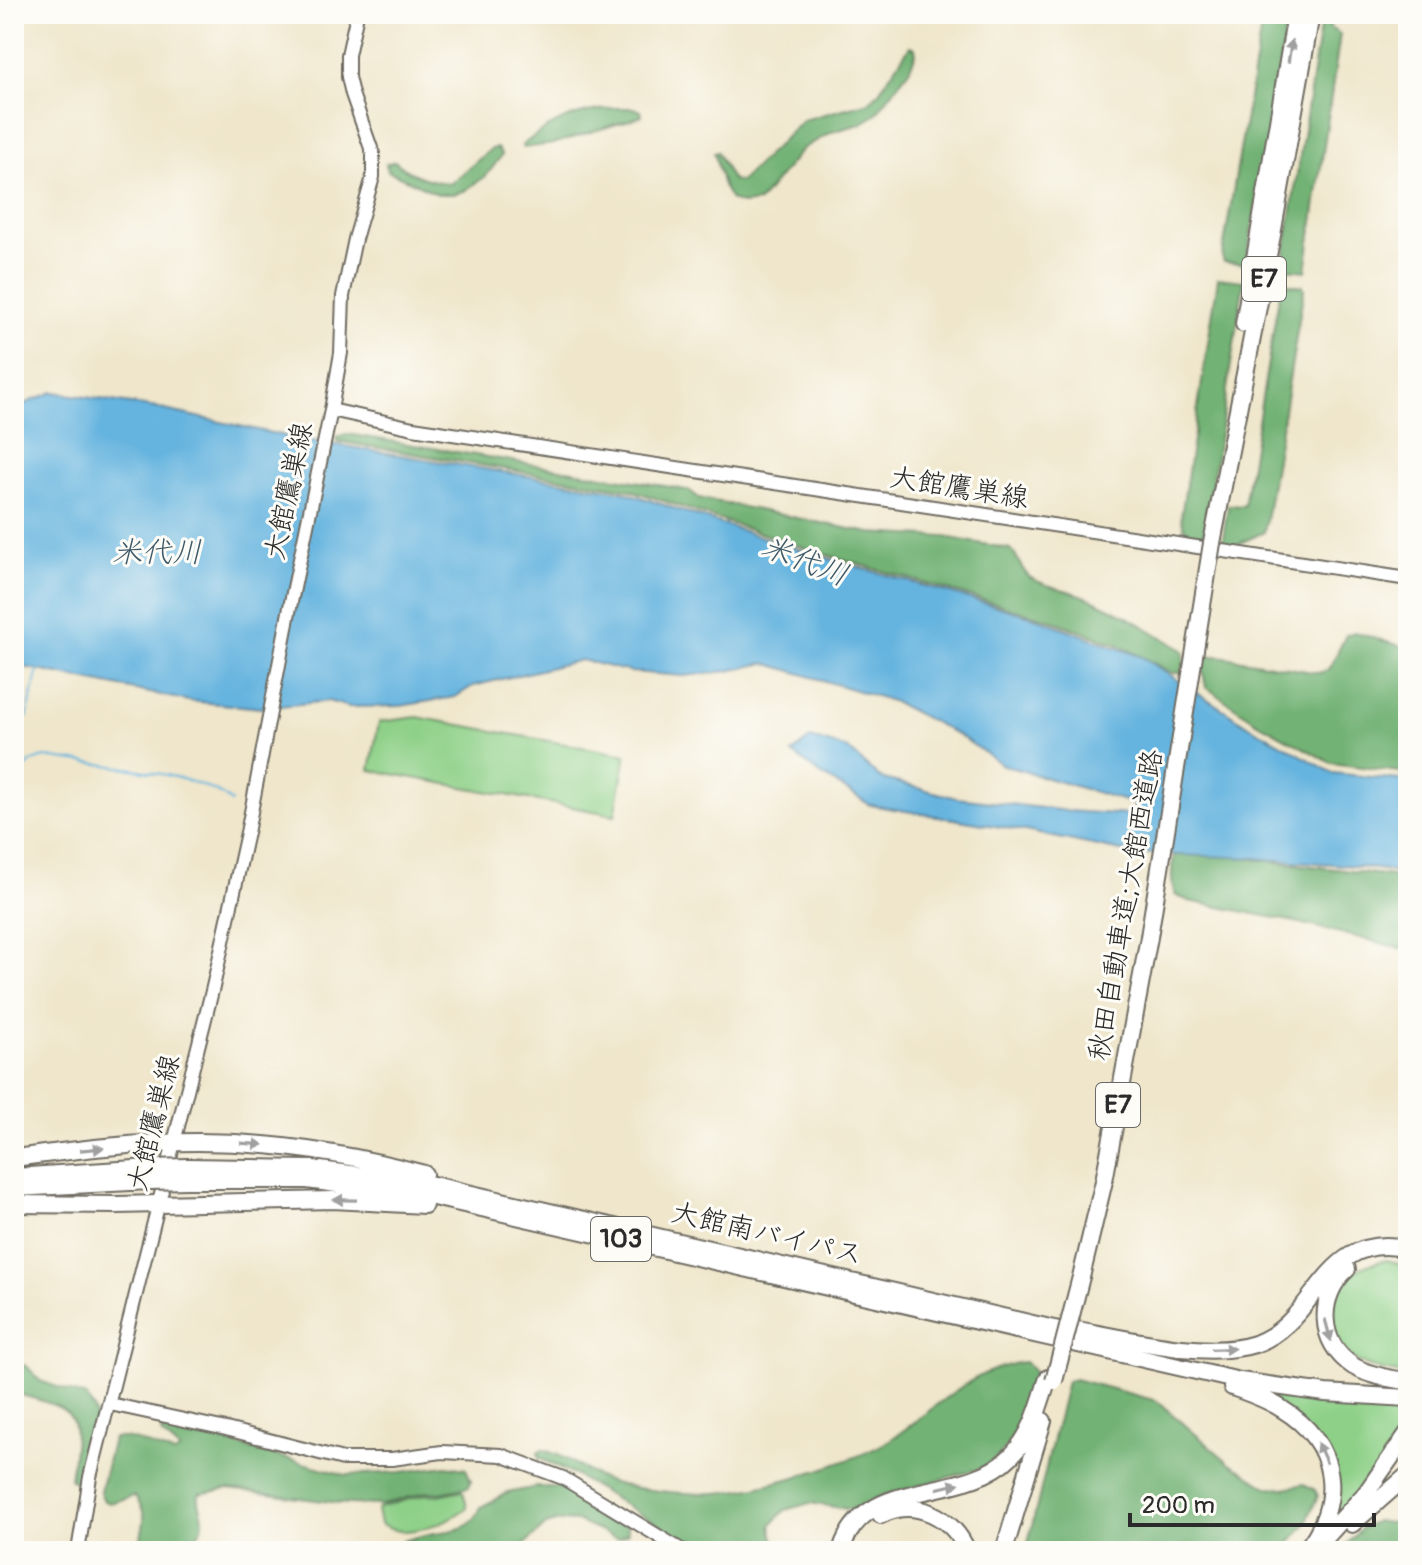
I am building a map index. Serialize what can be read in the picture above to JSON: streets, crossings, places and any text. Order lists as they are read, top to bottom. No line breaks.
{"streets":{"highway":["E7","秋田自動車道;大館西道路","大館南バイパス","103"],"main road":["大館鷹巣線"]},"water":["米代川"],"scale_bar":"200 m"}
